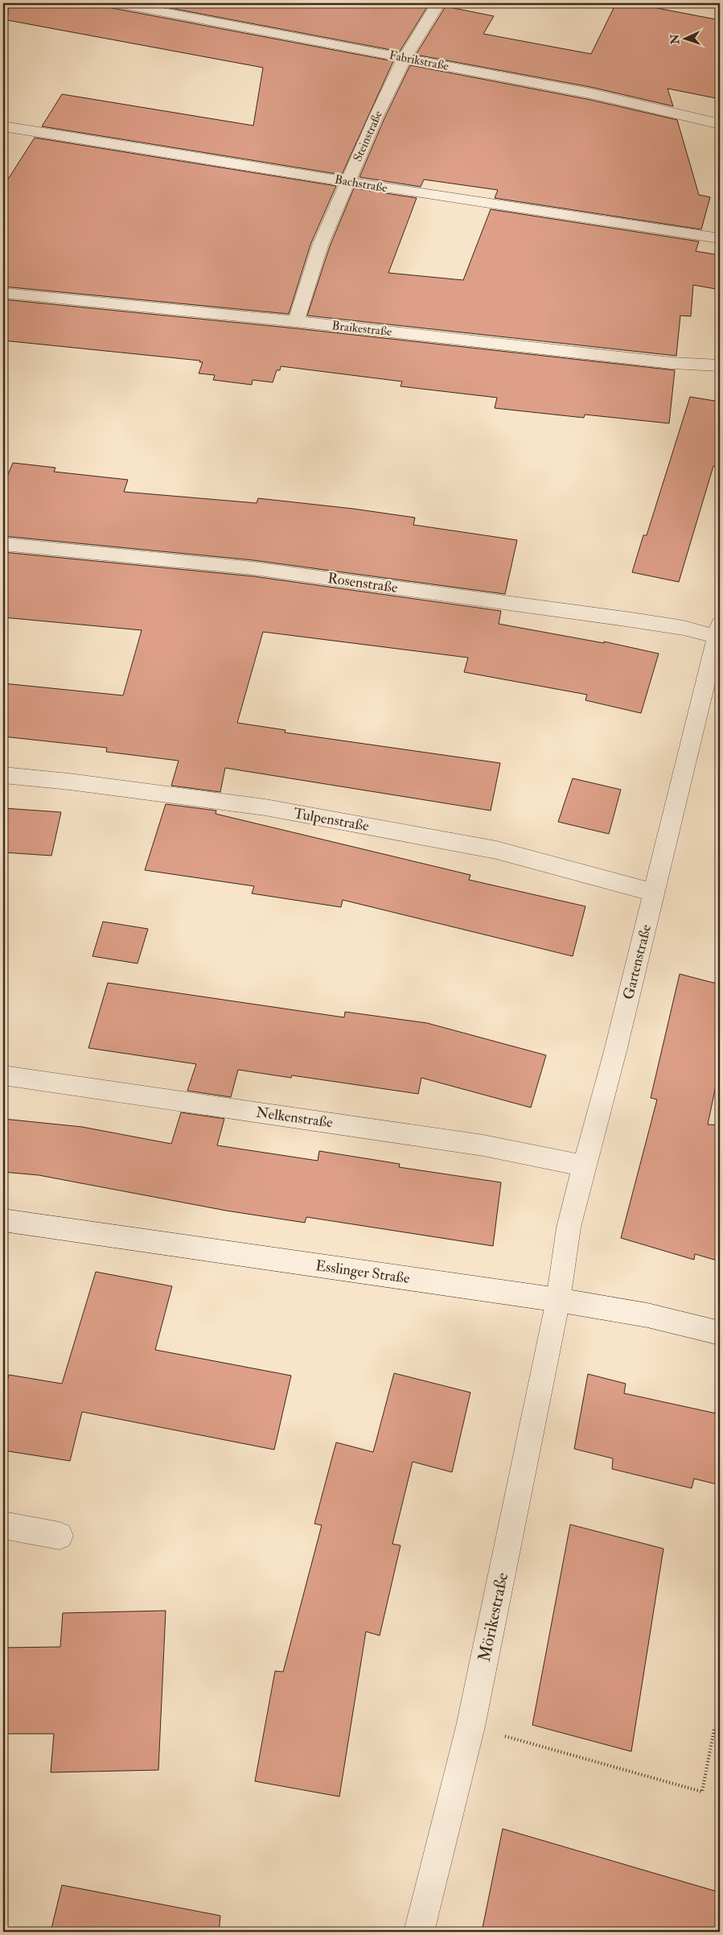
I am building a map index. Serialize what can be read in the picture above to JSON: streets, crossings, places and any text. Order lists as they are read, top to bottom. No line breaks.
{"streets":{"street":["Fabrikstraße","Steinstraße","Bachstraße","Braikestraße","Rosenstraße","Tulpenstraße","Gartenstraße","Nelkenstraße","Esslinger Straße","Mörikestraße"]},"crossings":[["Fabrikstraße","Steinstraße"],["Steinstraße","Bachstraße"],["Steinstraße","Braikestraße"],["Rosenstraße","Gartenstraße"],["Tulpenstraße","Gartenstraße"],["Gartenstraße","Nelkenstraße"],["Gartenstraße","Esslinger Straße"],["Gartenstraße","Mörikestraße"],["Esslinger Straße","Mörikestraße"]],"north":"left"}
